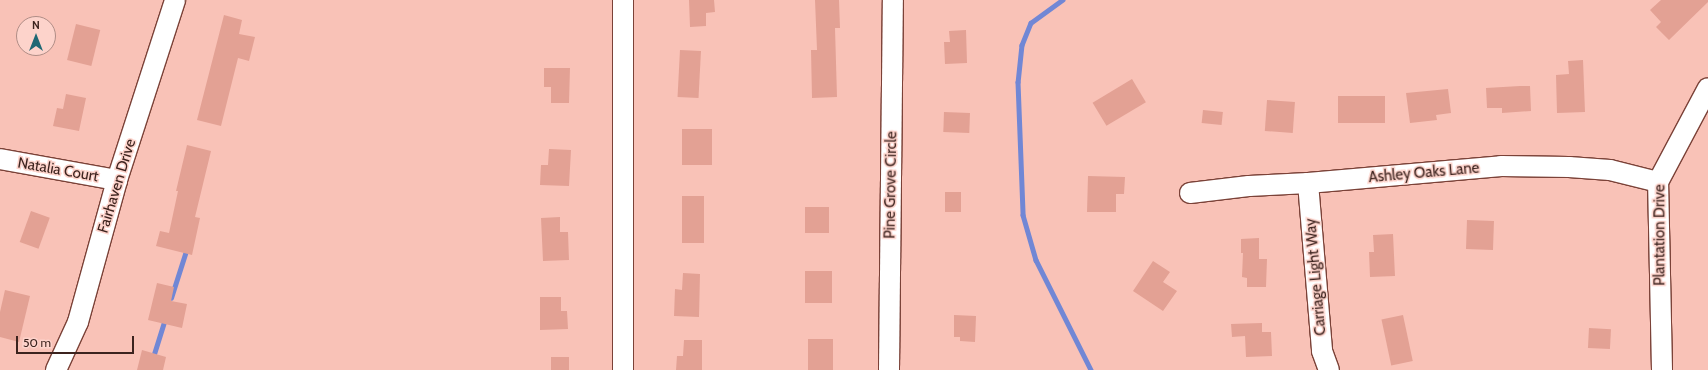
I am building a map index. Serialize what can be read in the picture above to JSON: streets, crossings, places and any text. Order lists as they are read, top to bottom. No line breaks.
{"streets":{"street":["Natalia Court","Ashley Oaks Lane","Pine Grove Circle","Fairhaven Drive","Plantation Drive","Carriage Light Way"]},"crossings":[["Natalia Court","Fairhaven Drive"],["Ashley Oaks Lane","Plantation Drive"],["Ashley Oaks Lane","Carriage Light Way"]],"scale_bar":"50 m","north":"top"}
